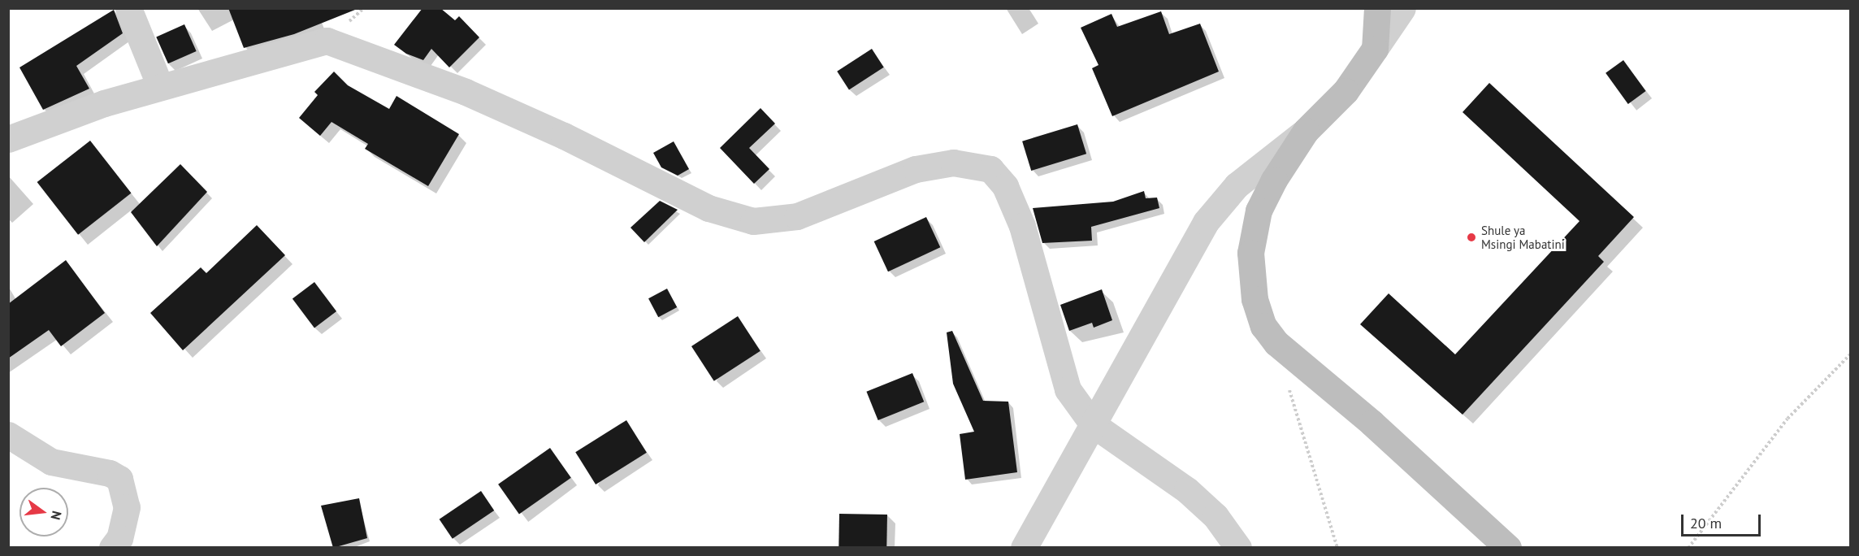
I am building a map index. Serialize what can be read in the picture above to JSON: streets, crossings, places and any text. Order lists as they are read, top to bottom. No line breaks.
{"places":["Shule ya Msingi Mabatini"],"scale_bar":"20 m","north":"right"}
